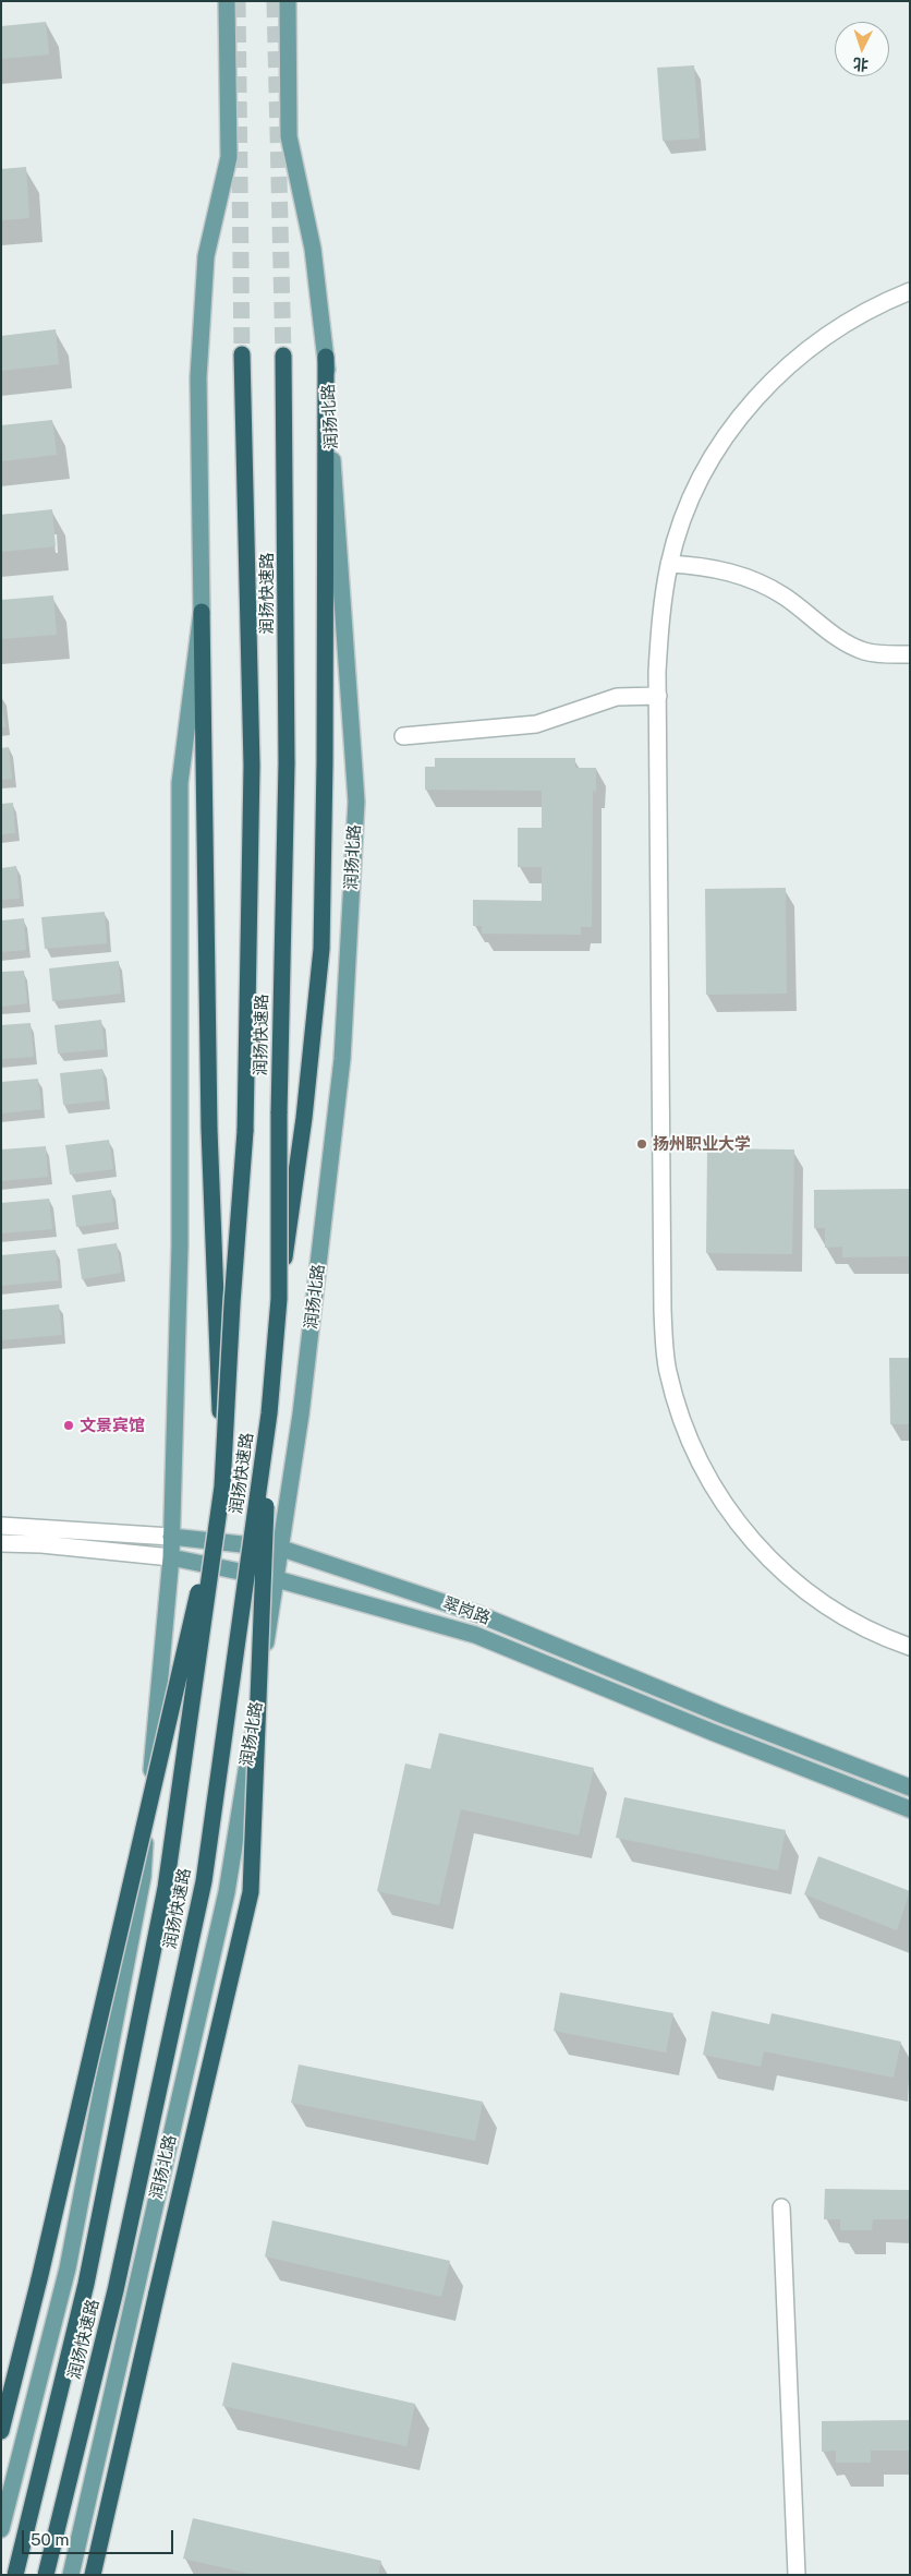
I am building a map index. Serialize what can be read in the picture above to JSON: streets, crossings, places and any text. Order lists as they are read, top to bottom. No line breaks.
{"streets":{"highway":["润扬快速路"],"main road":["润扬北路","翠岗路"]},"crossings":[["润扬北路","翠岗路"]],"places":["扬州职业大学","文景宾馆"],"scale_bar":"50 m","north":"bottom"}
